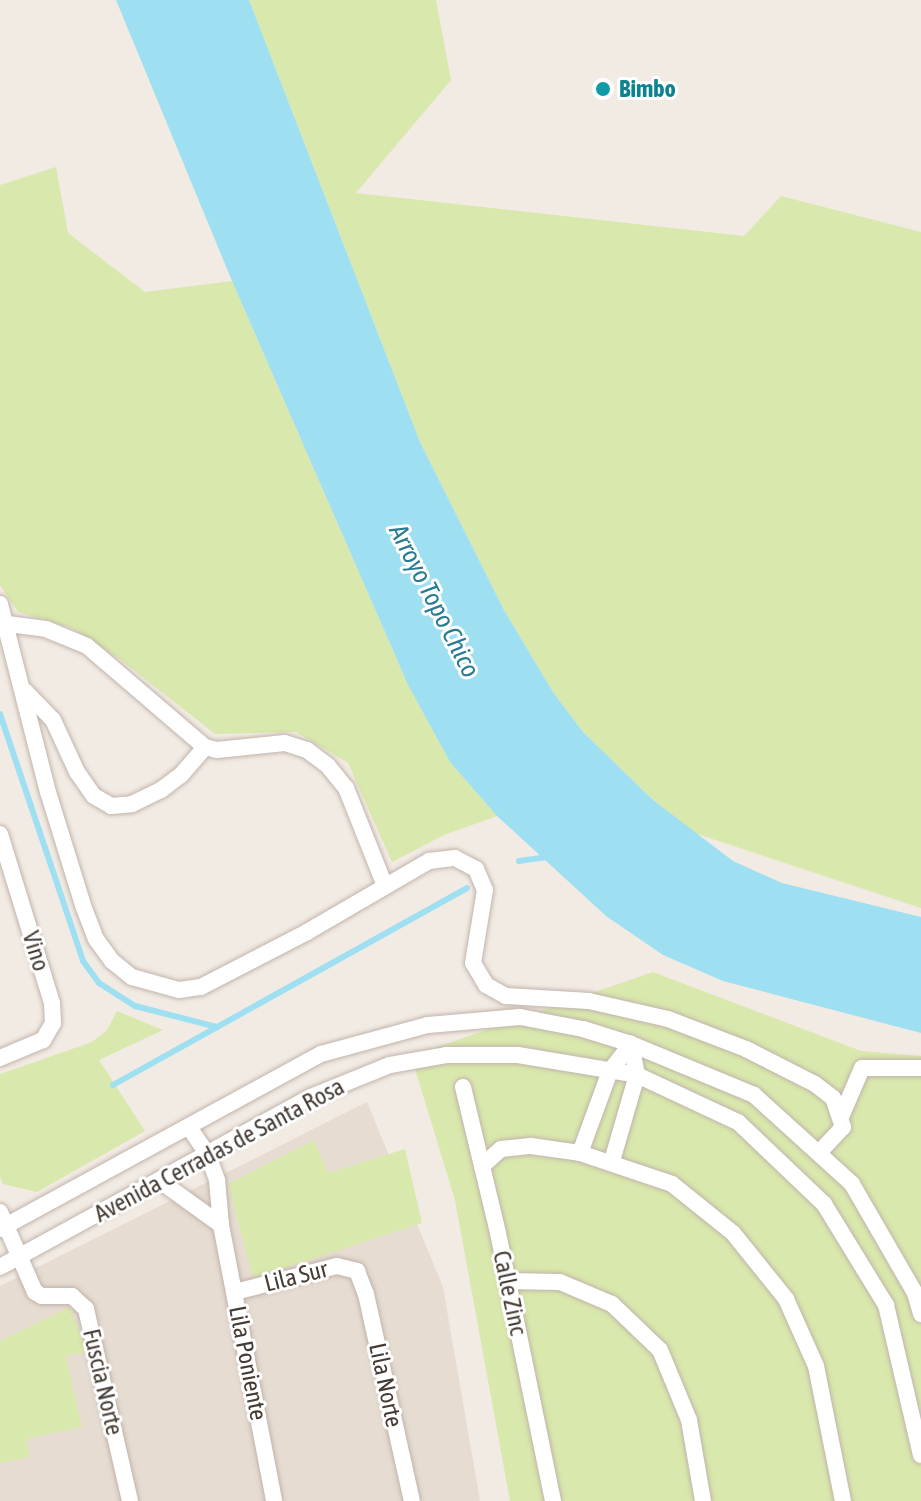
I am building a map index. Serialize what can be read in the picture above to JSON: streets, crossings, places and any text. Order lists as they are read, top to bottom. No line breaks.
{"streets":{"street":["Vino","Avenida Cerradas de Santa Rosa","Lila Sur","Calle Zinc","Lila Poniente","Fuscia Norte","Lila Norte"]},"crossings":[["Avenida Cerradas de Santa Rosa","Fuscia Norte"],["Lila Sur","Lila Poniente"],["Lila Sur","Lila Norte"]],"water":["Arroyo Topo Chico"],"places":["Bimbo"]}
